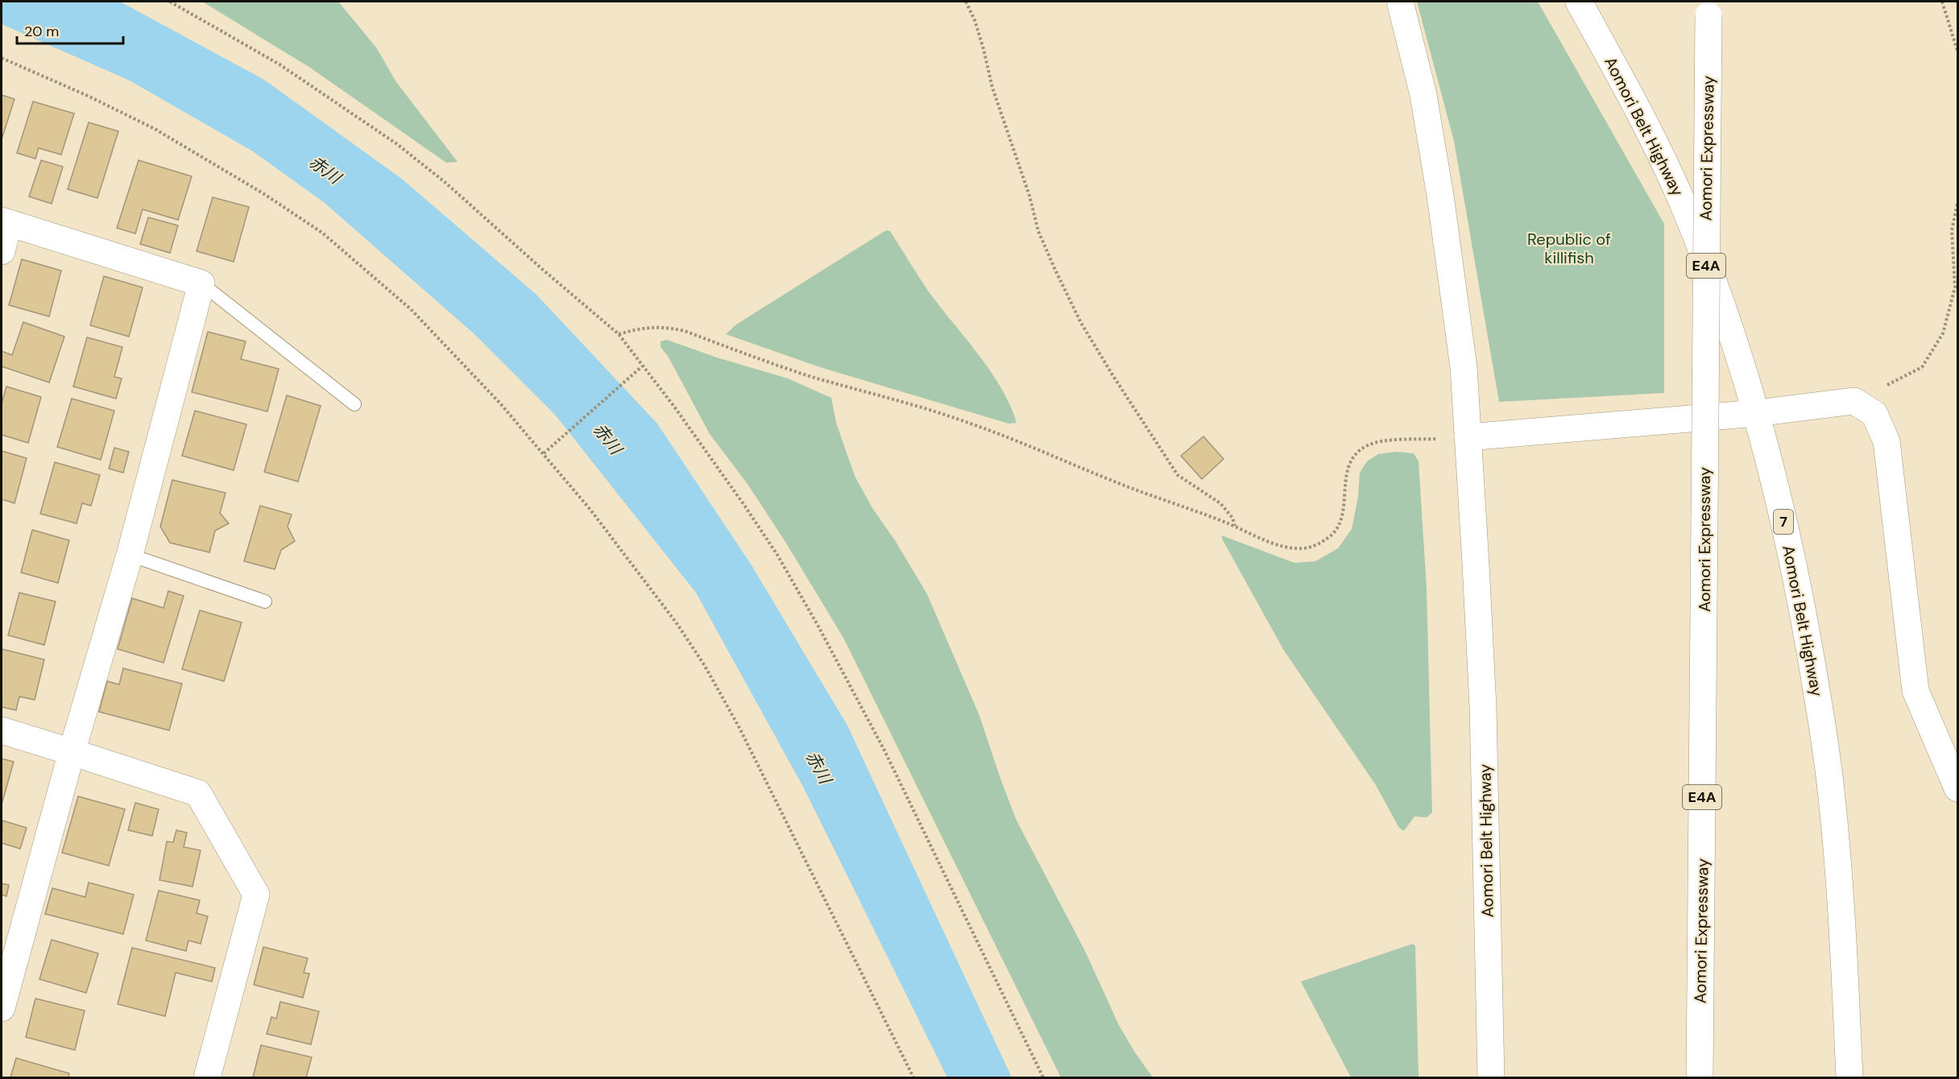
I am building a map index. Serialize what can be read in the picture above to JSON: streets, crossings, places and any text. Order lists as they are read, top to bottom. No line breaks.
{"streets":{"main road":["Aomori Belt Highway","Aomori Expressway","E4A","7"]},"water":["赤川"],"parks":["Republic of killifish"],"scale_bar":"20 m"}
